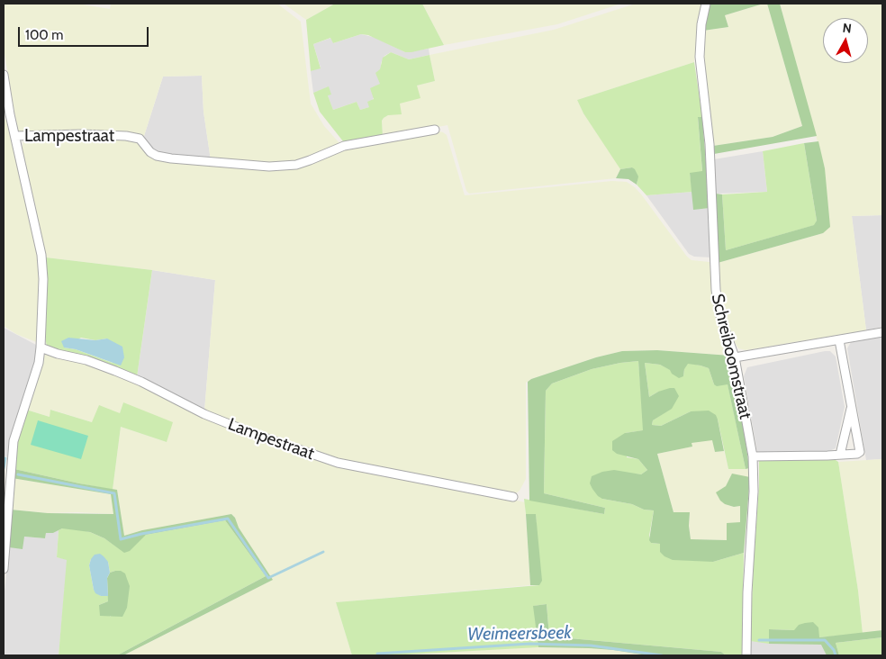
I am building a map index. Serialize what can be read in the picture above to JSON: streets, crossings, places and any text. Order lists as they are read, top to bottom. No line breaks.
{"streets":{"street":["Lampestraat","Schreiboomstraat"]},"water":["Weimeersbeek"],"scale_bar":"100 m","north":"top"}
